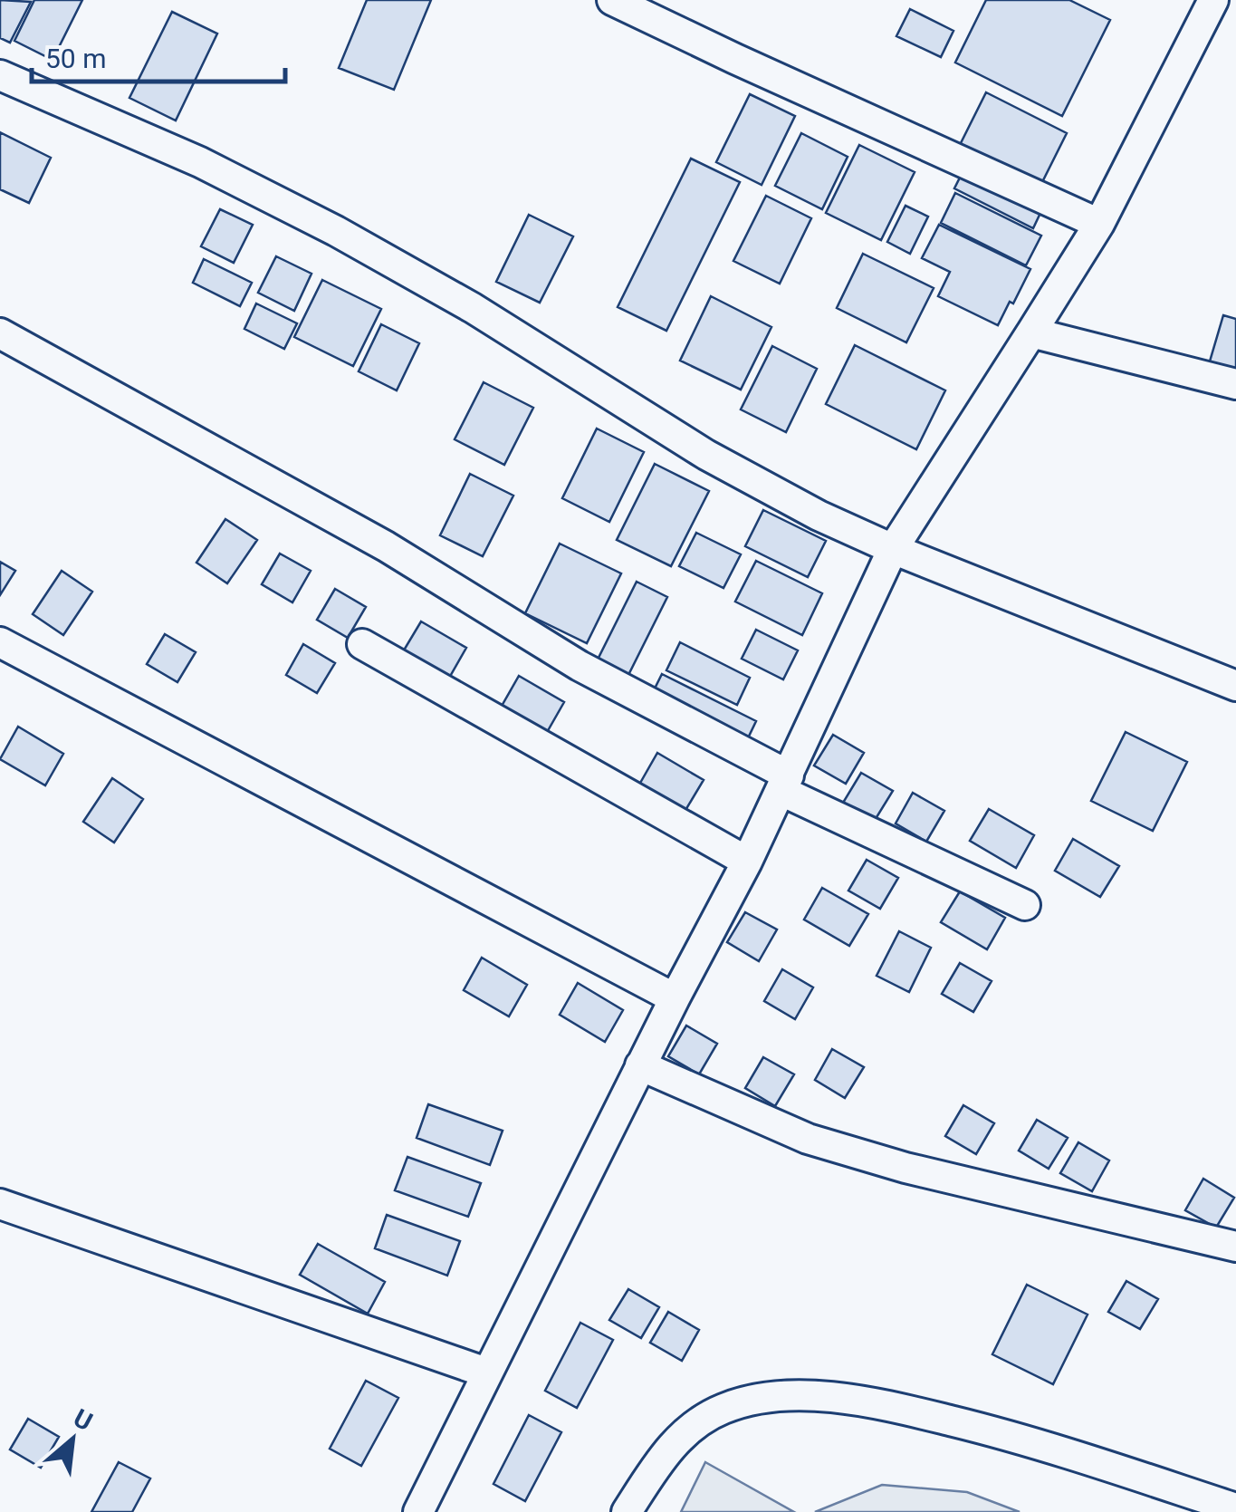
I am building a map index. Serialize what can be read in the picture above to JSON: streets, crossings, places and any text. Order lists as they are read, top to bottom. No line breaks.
{"scale_bar":"50 m","north":"top right"}
